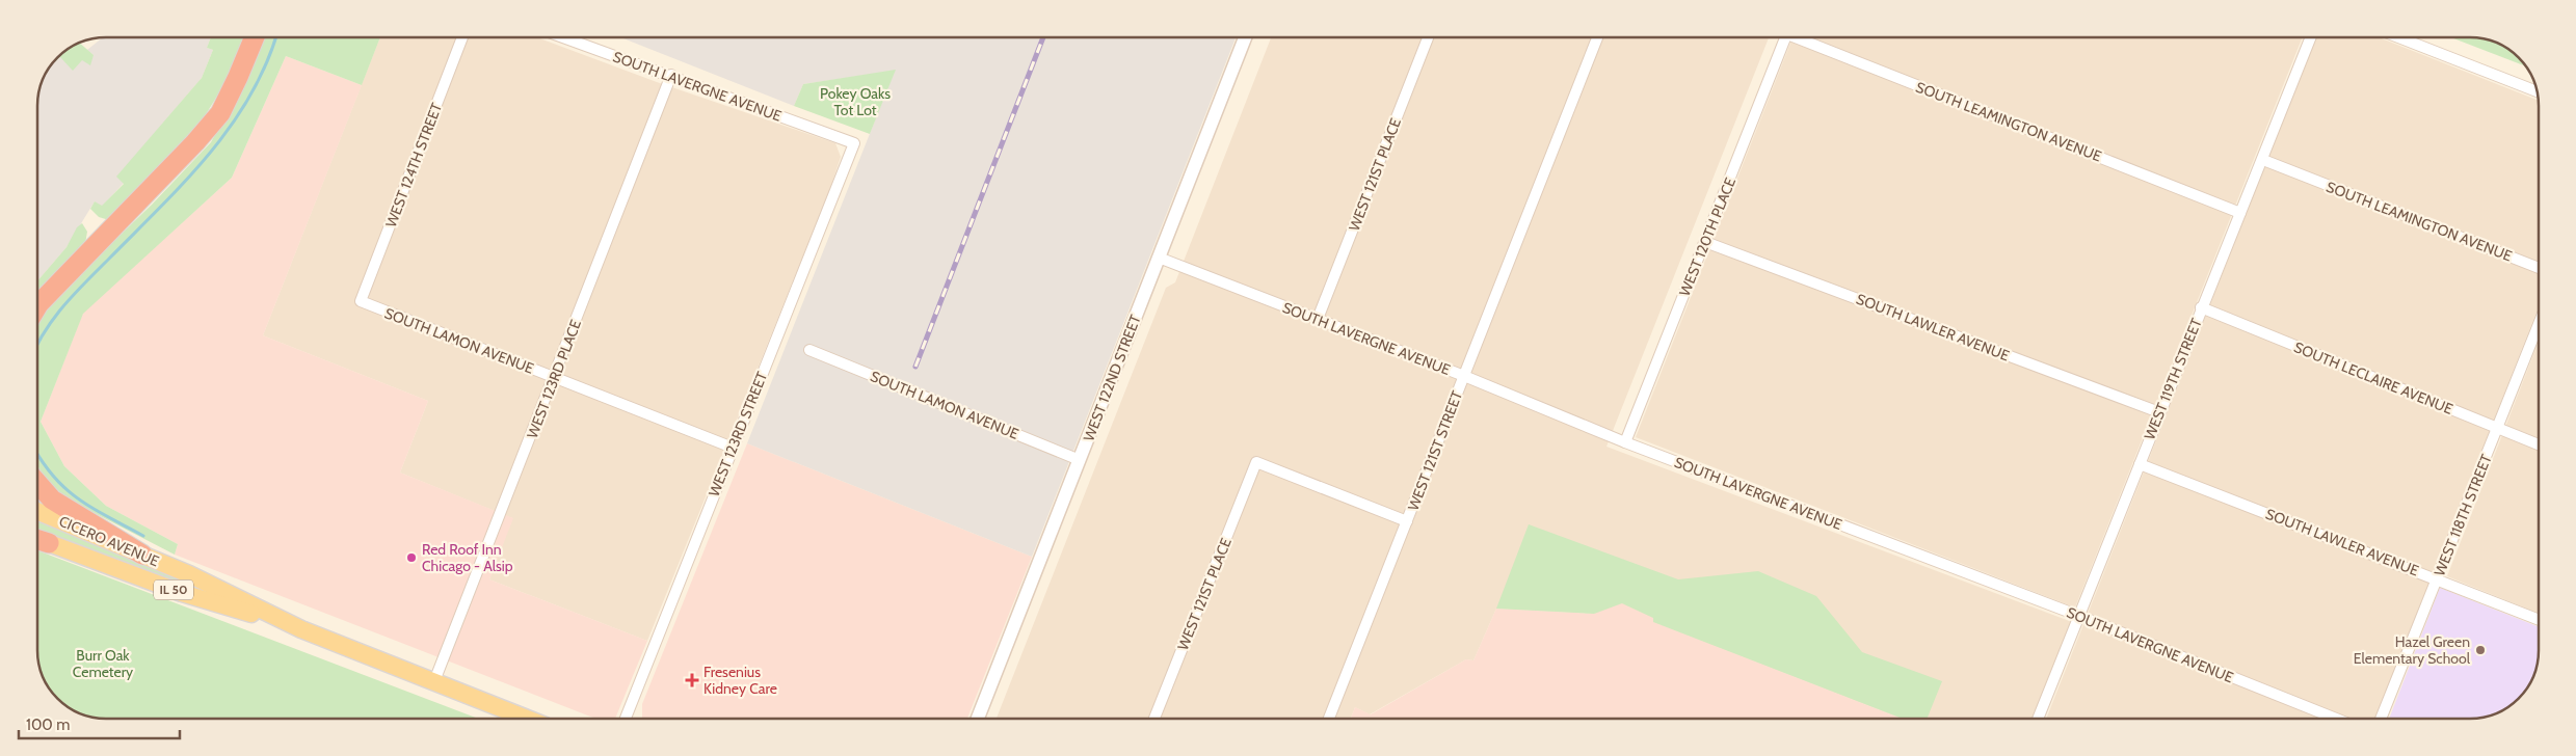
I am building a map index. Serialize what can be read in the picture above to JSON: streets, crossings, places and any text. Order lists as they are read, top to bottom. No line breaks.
{"streets":{"main road":["CICERO AVENUE","IL 50"],"street":["SOUTH LAVERGNE AVENUE","SOUTH LEAMINGTON AVENUE","WEST 124TH STREET","WEST 121ST PLACE","WEST 120TH PLACE","SOUTH LAWLER AVENUE","SOUTH LAMON AVENUE","WEST 122ND STREET","SOUTH LECLAIRE AVENUE","WEST 123RD PLACE","WEST 119TH STREET","WEST 123RD STREET","WEST 121ST STREET","WEST 118TH STREET"]},"crossings":[["SOUTH LAVERGNE AVENUE","WEST 121ST PLACE"],["SOUTH LAVERGNE AVENUE","WEST 120TH PLACE"],["SOUTH LAVERGNE AVENUE","WEST 122ND STREET"],["SOUTH LAVERGNE AVENUE","WEST 123RD PLACE"],["SOUTH LAVERGNE AVENUE","WEST 119TH STREET"],["SOUTH LAVERGNE AVENUE","WEST 123RD STREET"],["SOUTH LAVERGNE AVENUE","WEST 121ST STREET"],["SOUTH LEAMINGTON AVENUE","WEST 119TH STREET"],["WEST 124TH STREET","SOUTH LAMON AVENUE"],["WEST 121ST PLACE","WEST 121ST STREET"],["WEST 120TH PLACE","SOUTH LAWLER AVENUE"],["SOUTH LAWLER AVENUE","WEST 119TH STREET"],["SOUTH LAWLER AVENUE","WEST 118TH STREET"],["SOUTH LAMON AVENUE","WEST 122ND STREET"],["SOUTH LAMON AVENUE","WEST 123RD PLACE"],["SOUTH LAMON AVENUE","WEST 123RD STREET"],["SOUTH LECLAIRE AVENUE","WEST 119TH STREET"],["SOUTH LECLAIRE AVENUE","WEST 118TH STREET"],["WEST 123RD PLACE","CICERO AVENUE"]],"parks":["Pokey Oaks Tot Lot","Burr Oak Cemetery"],"places":{"other":["Red Roof Inn Chicago - Alsip","Hazel Green Elementary School"],"health":["Fresenius Kidney Care"]},"scale_bar":"100 m"}
